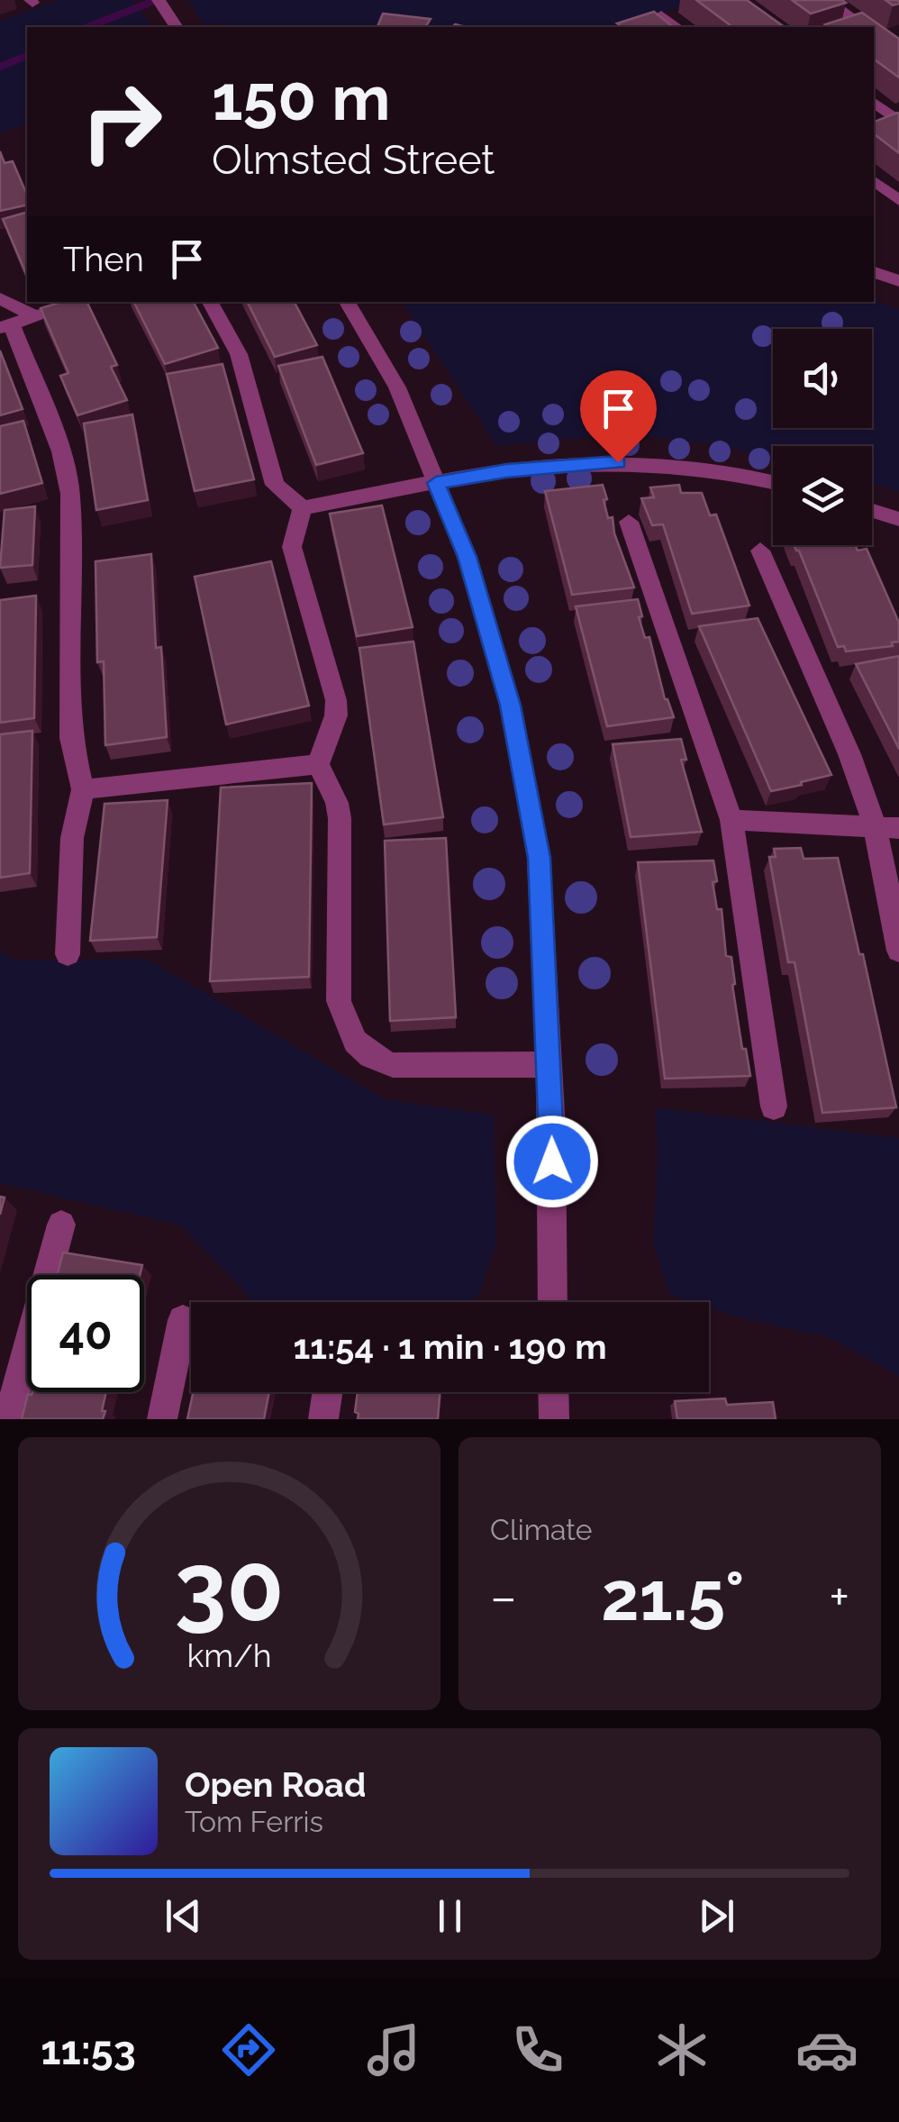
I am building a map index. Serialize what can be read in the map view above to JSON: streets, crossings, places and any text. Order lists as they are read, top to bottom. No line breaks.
{"page":{"turn":["150 m","Olmsted Street"],"then":"Then","limit":"40","trip":"11:54 · 1 min · 190 m","tile":"Climate","heat":["−","21.5°","+"],"song":["Open Road","Tom Ferris"],"tabs":"11:53","gauge":["30","km/h"]}}
